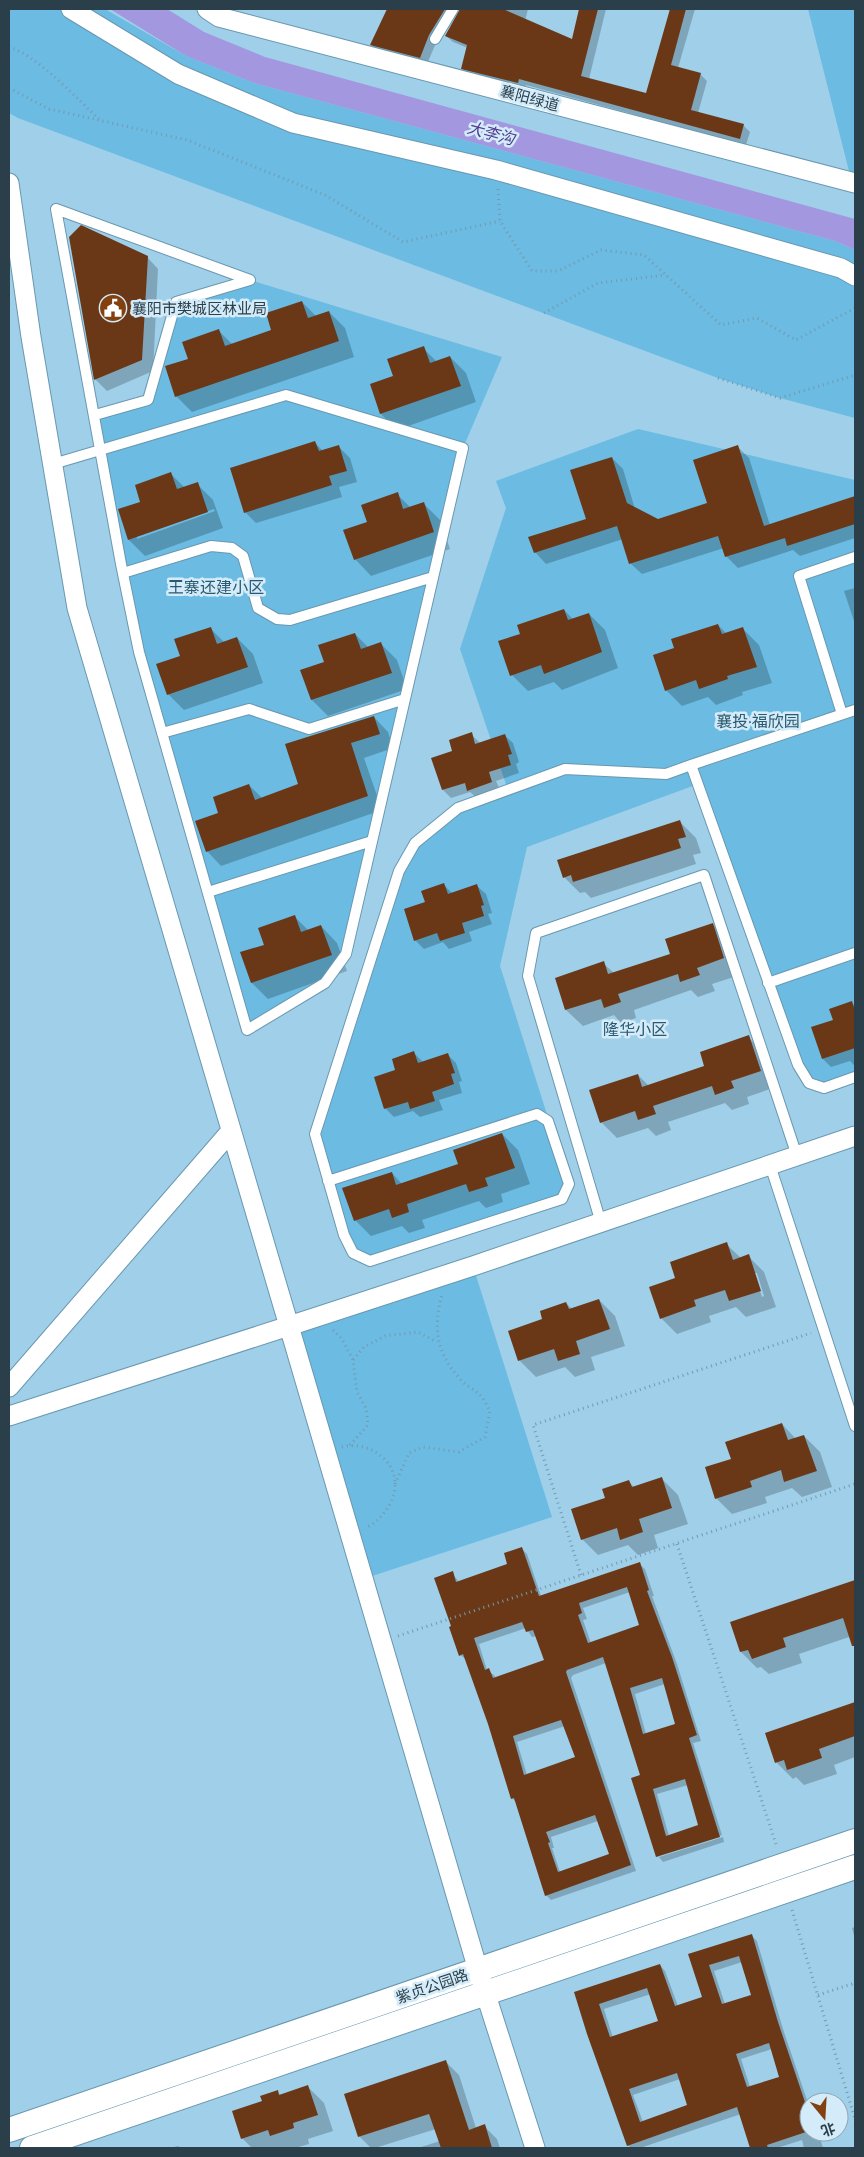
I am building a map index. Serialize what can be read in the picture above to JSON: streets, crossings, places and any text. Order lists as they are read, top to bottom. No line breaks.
{"streets":{"street":["襄阳绿道","紫贞公园路"]},"districts":["王寨还建小区","襄投·福欣园","隆华小区"],"water":["大李沟"],"places":{"public building":["襄阳市樊城区林业局"]},"north":"bottom"}
